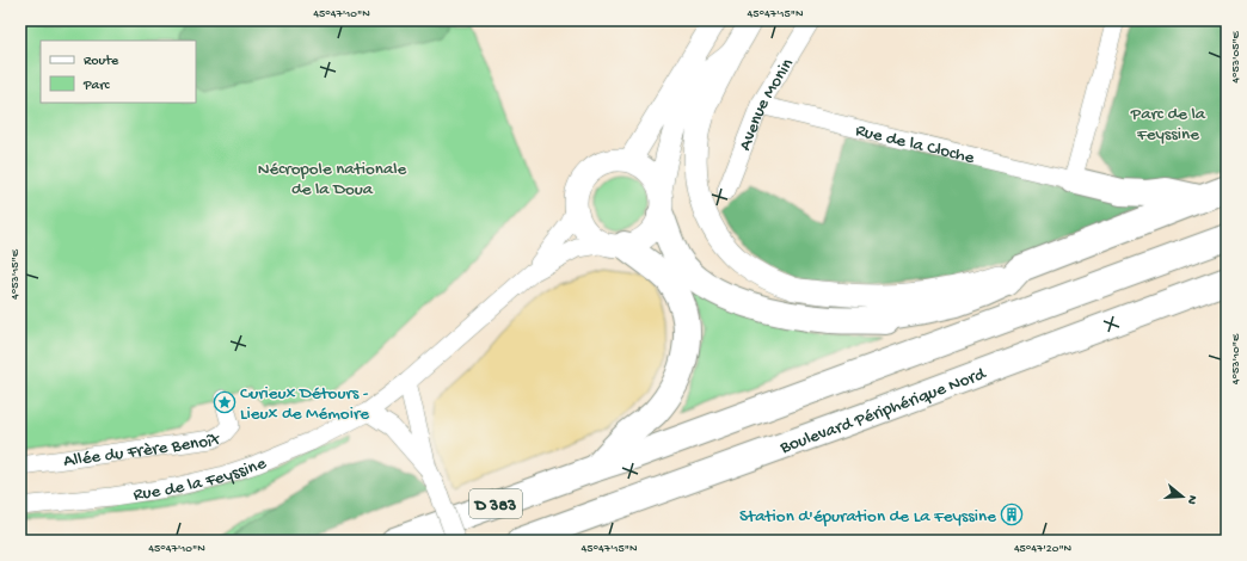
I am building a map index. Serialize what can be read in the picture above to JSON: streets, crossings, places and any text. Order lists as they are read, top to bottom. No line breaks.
{"streets":{"highway":["Boulevard Périphérique Nord","D 383"],"street":["Avenue Monin","Rue de la Cloche","Allée du Frère Benoît","Rue de la Feyssine"]},"crossings":[["Avenue Monin","Rue de la Cloche"]],"parks":["Parc de la Feyssine","Nécropole nationale de la Doua"],"places":{"place":["Curieux Détours - Lieux de Mémoire"],"building":["Station d'épuration de La Feyssine"]},"legend":["Route","Parc"],"north":"right","coordinates":["45°47'10\"N","45°47'15\"N","4°53'05\"E","4°53'15\"E","4°53'10\"E","45°47'20\"N"]}
